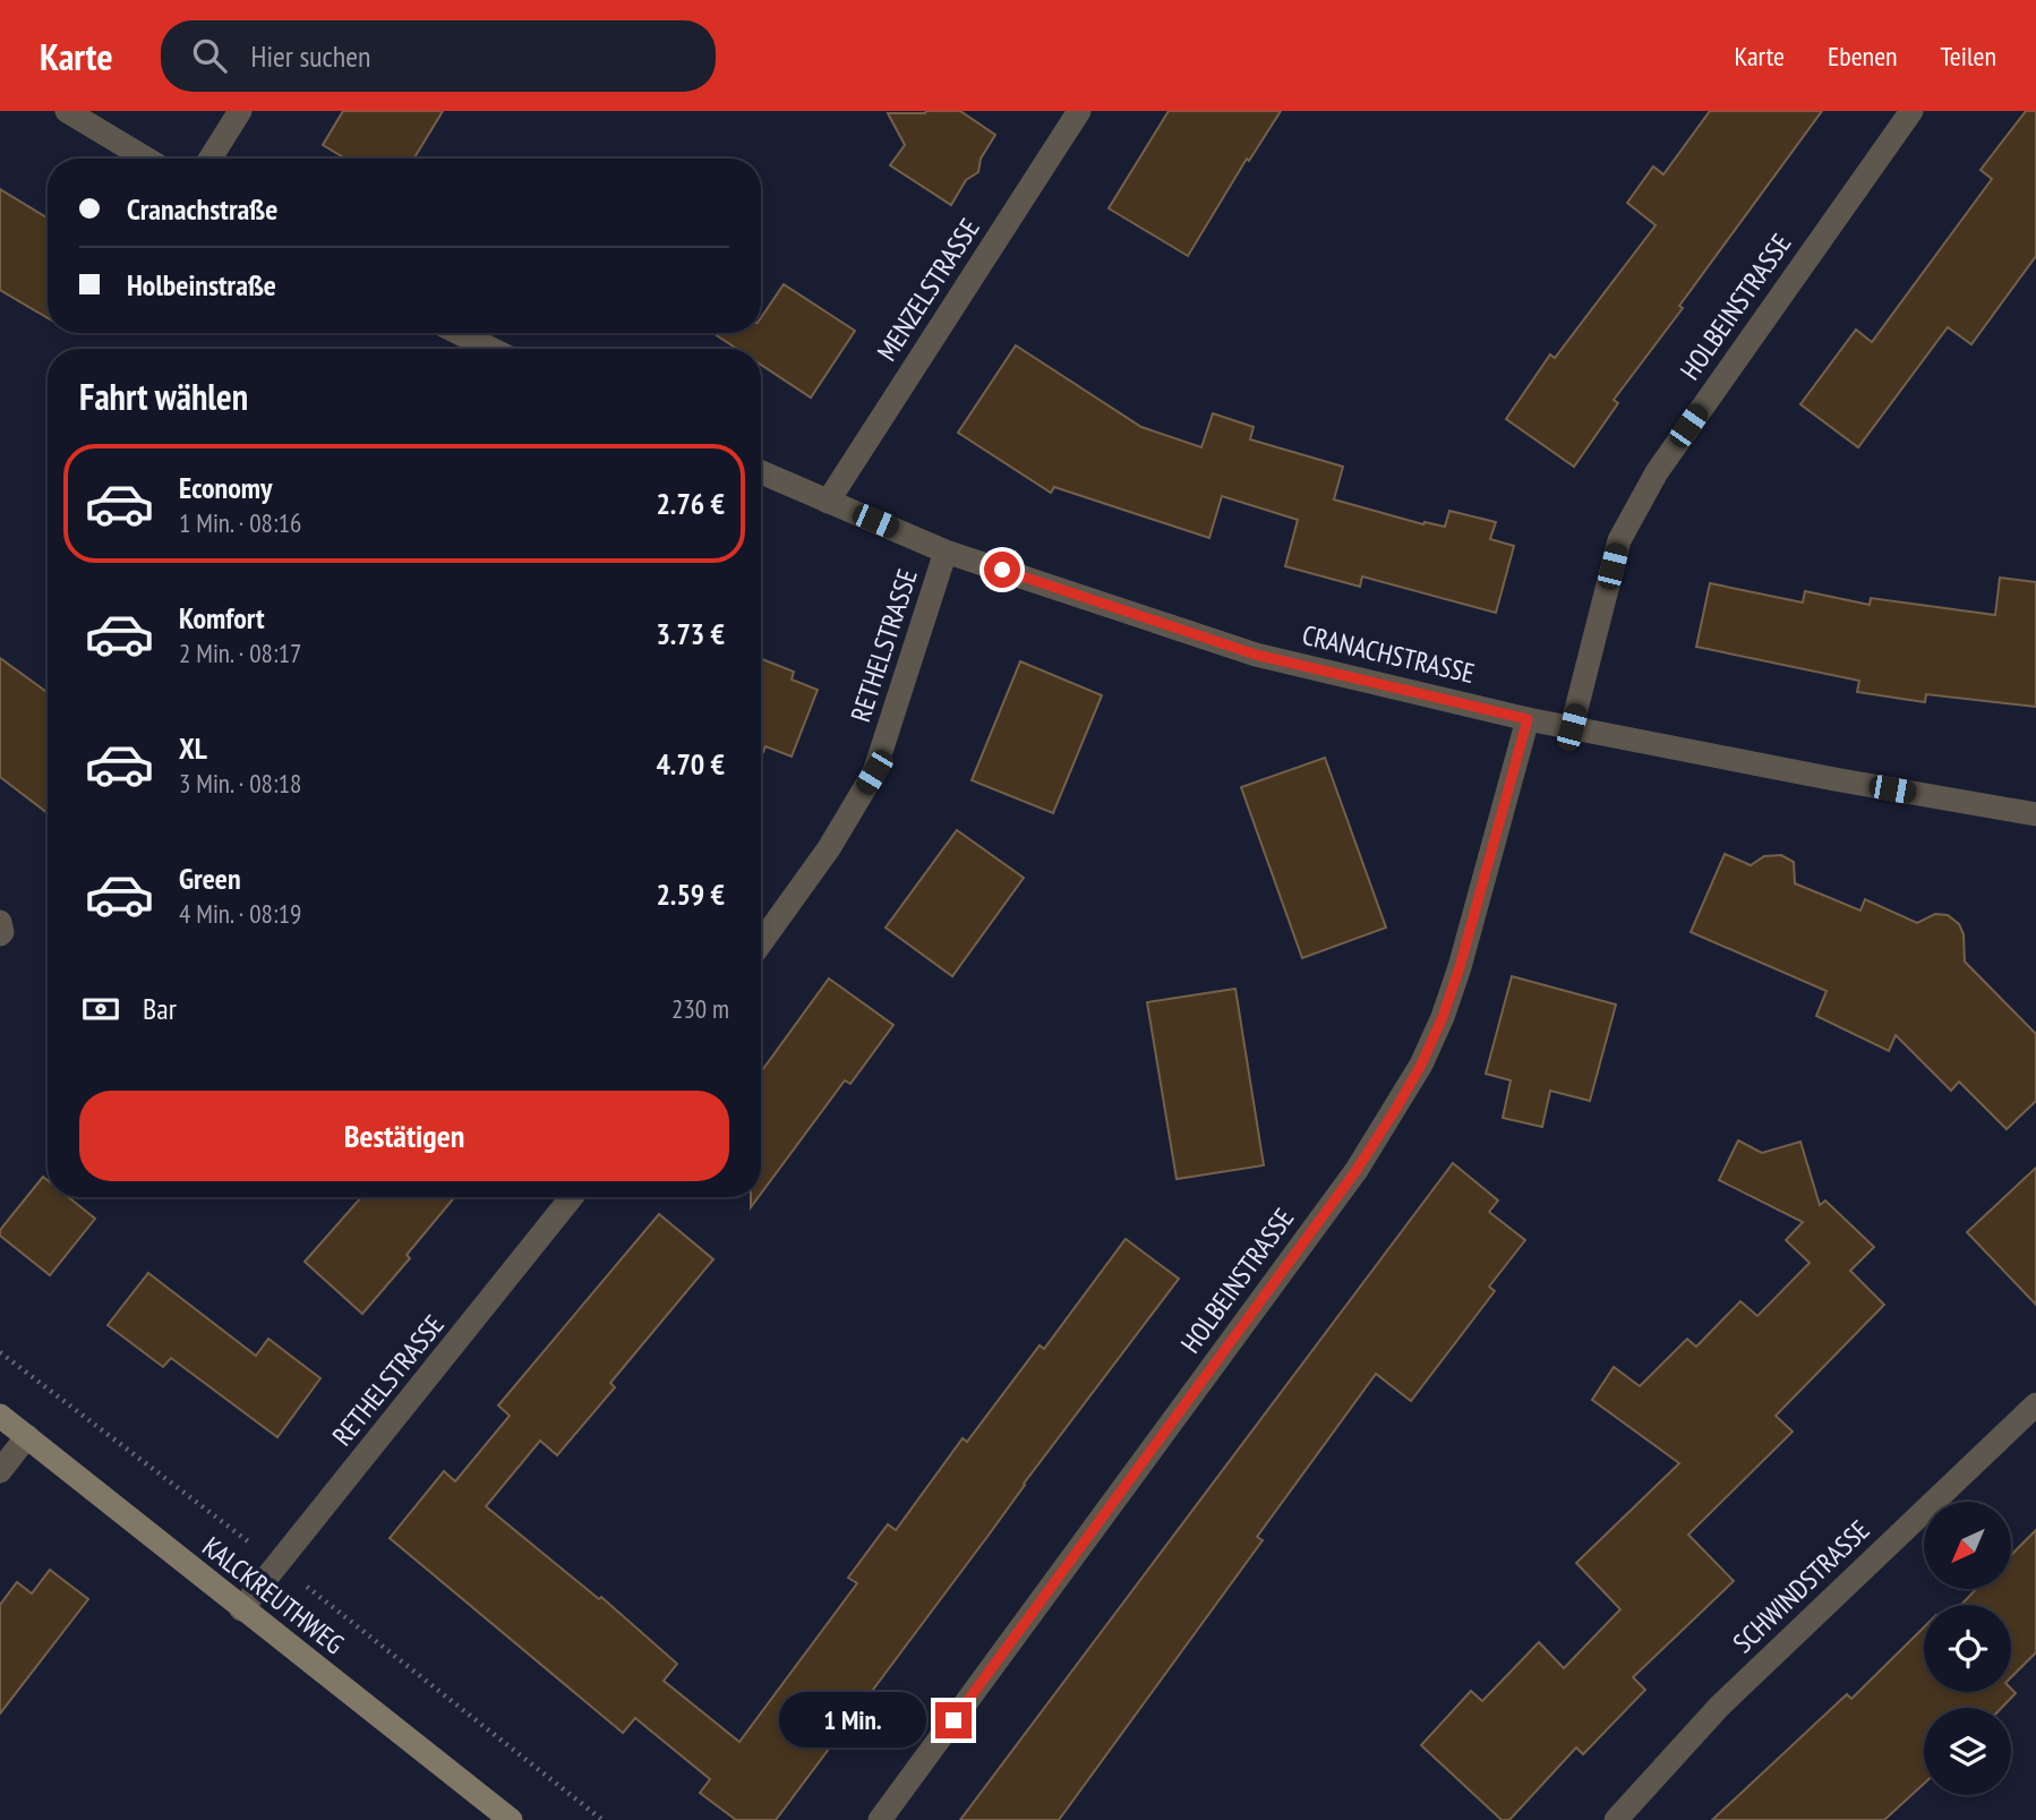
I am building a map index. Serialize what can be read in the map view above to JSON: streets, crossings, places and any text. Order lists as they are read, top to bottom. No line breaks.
{"streets":{"street":["MENZELSTRASSE","HOLBEINSTRASSE","RETHELSTRASSE","CRANACHSTRASSE","SCHWINDSTRASSE","KALCKREUTHWEG"]},"crossings":[["MENZELSTRASSE","CRANACHSTRASSE"],["HOLBEINSTRASSE","CRANACHSTRASSE"],["RETHELSTRASSE","CRANACHSTRASSE"],["RETHELSTRASSE","KALCKREUTHWEG"]],"north":"bottom left","page":{"header":"Karte","search":"Hier suchen","nav":["Karte","Ebenen","Teilen"],"banner":["Cranachstraße","Holbeinstraße"],"heading":"Fahrt wählen","list":[{"name":"Economy","note":"1 Min. · 08:16","value":"2.76 €"},{"name":"Komfort","note":"2 Min. · 08:17","value":"3.73 €"},{"name":"XL","note":"3 Min. · 08:18","value":"4.70 €"},{"name":"Green","note":"4 Min. · 08:19","value":"2.59 €"}],"pay":["Bar","230 m"],"buttons":"Bestätigen","bubble":"1 Min."}}
